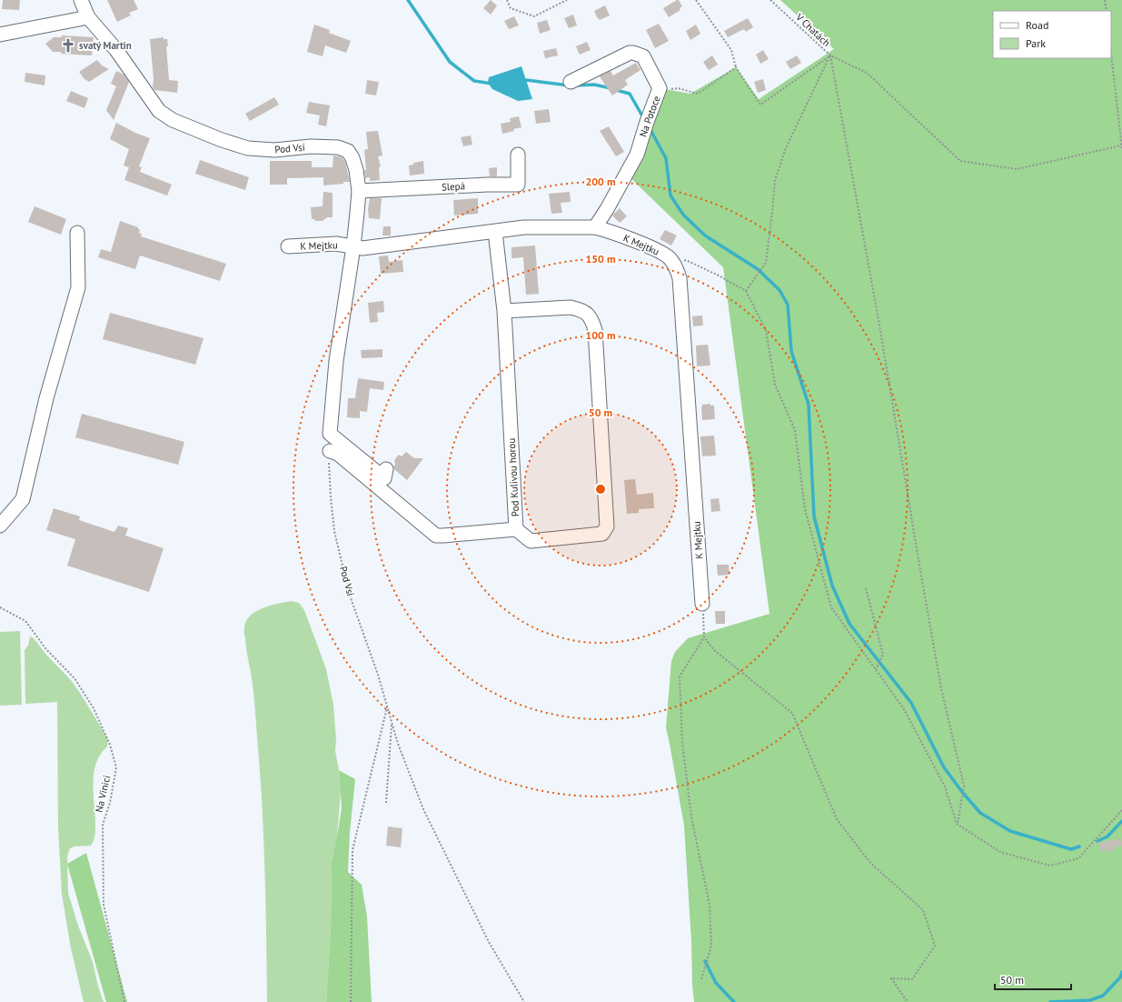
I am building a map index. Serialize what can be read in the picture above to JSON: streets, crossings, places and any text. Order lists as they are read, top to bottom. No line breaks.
{"streets":{"street":["Na Potoce","Pod Vsí","Slepá","K Mejtku","Pod Kulivou horou"],"path":["V Chatách","Na Vinici"]},"crossings":[["Na Potoce","K Mejtku"],["Pod Vsí","Slepá"],["Pod Vsí","K Mejtku"],["K Mejtku","Pod Kulivou horou"]],"places":{"church":["svatý Martin"]},"legend":["Road","Park"],"scale_bar":"50 m","rings":["200 m","150 m","100 m","50 m"]}
